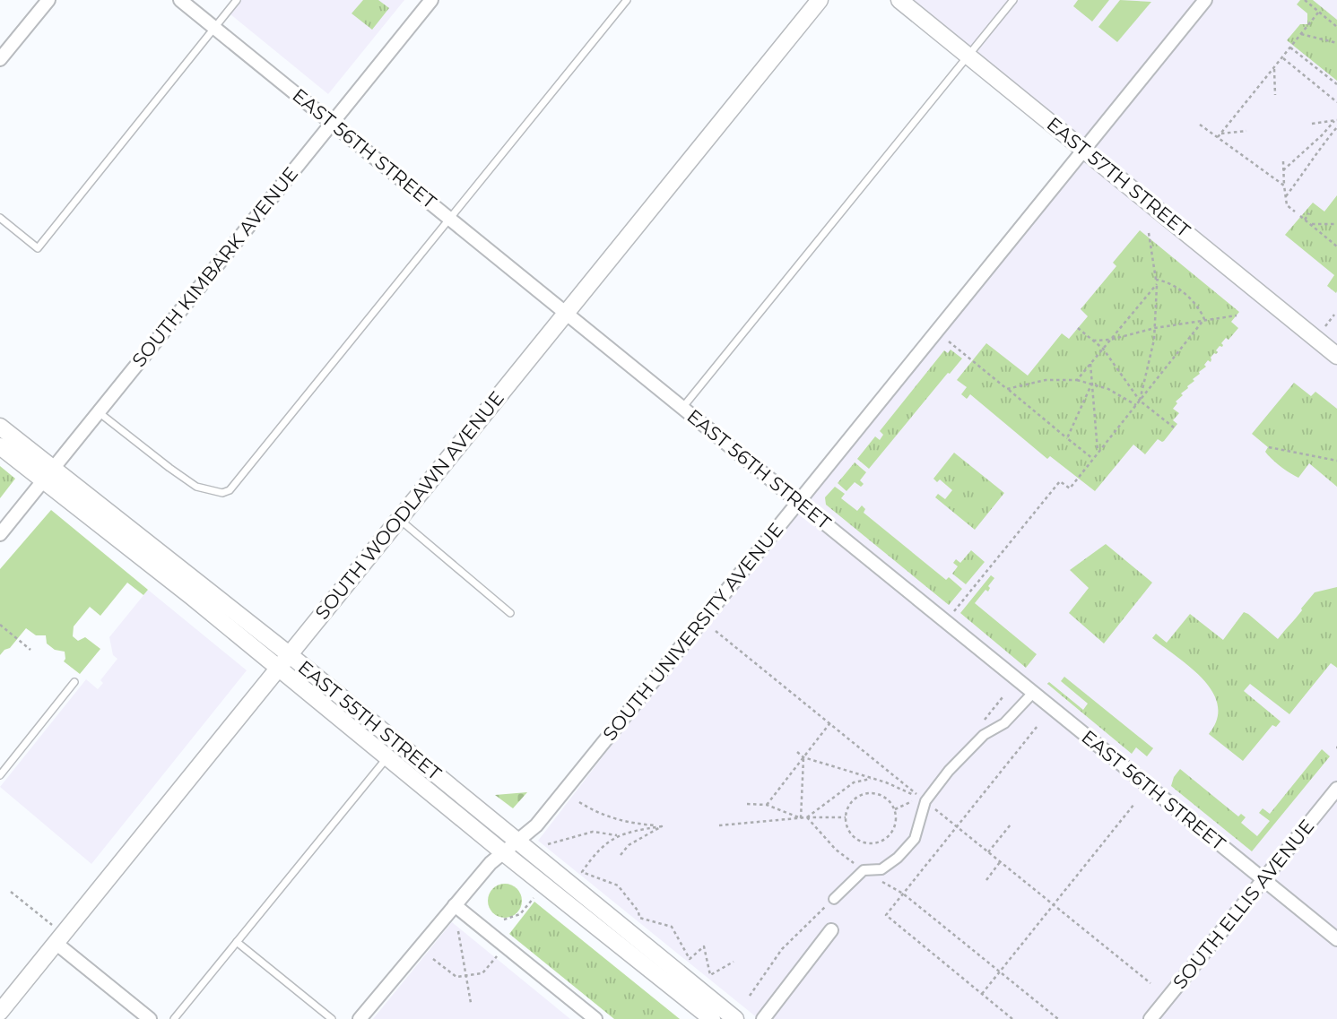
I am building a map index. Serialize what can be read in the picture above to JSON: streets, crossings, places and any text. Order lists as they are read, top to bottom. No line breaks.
{"streets":{"street":["EAST 56TH STREET","EAST 57TH STREET","SOUTH KIMBARK AVENUE","SOUTH WOODLAWN AVENUE","SOUTH UNIVERSITY AVENUE","EAST 55TH STREET","SOUTH ELLIS AVENUE"]},"crossings":[["EAST 56TH STREET","SOUTH KIMBARK AVENUE"],["EAST 56TH STREET","SOUTH WOODLAWN AVENUE"],["EAST 56TH STREET","SOUTH UNIVERSITY AVENUE"],["EAST 56TH STREET","SOUTH ELLIS AVENUE"],["EAST 57TH STREET","SOUTH UNIVERSITY AVENUE"],["SOUTH KIMBARK AVENUE","EAST 55TH STREET"],["SOUTH WOODLAWN AVENUE","EAST 55TH STREET"],["SOUTH UNIVERSITY AVENUE","EAST 55TH STREET"]]}
